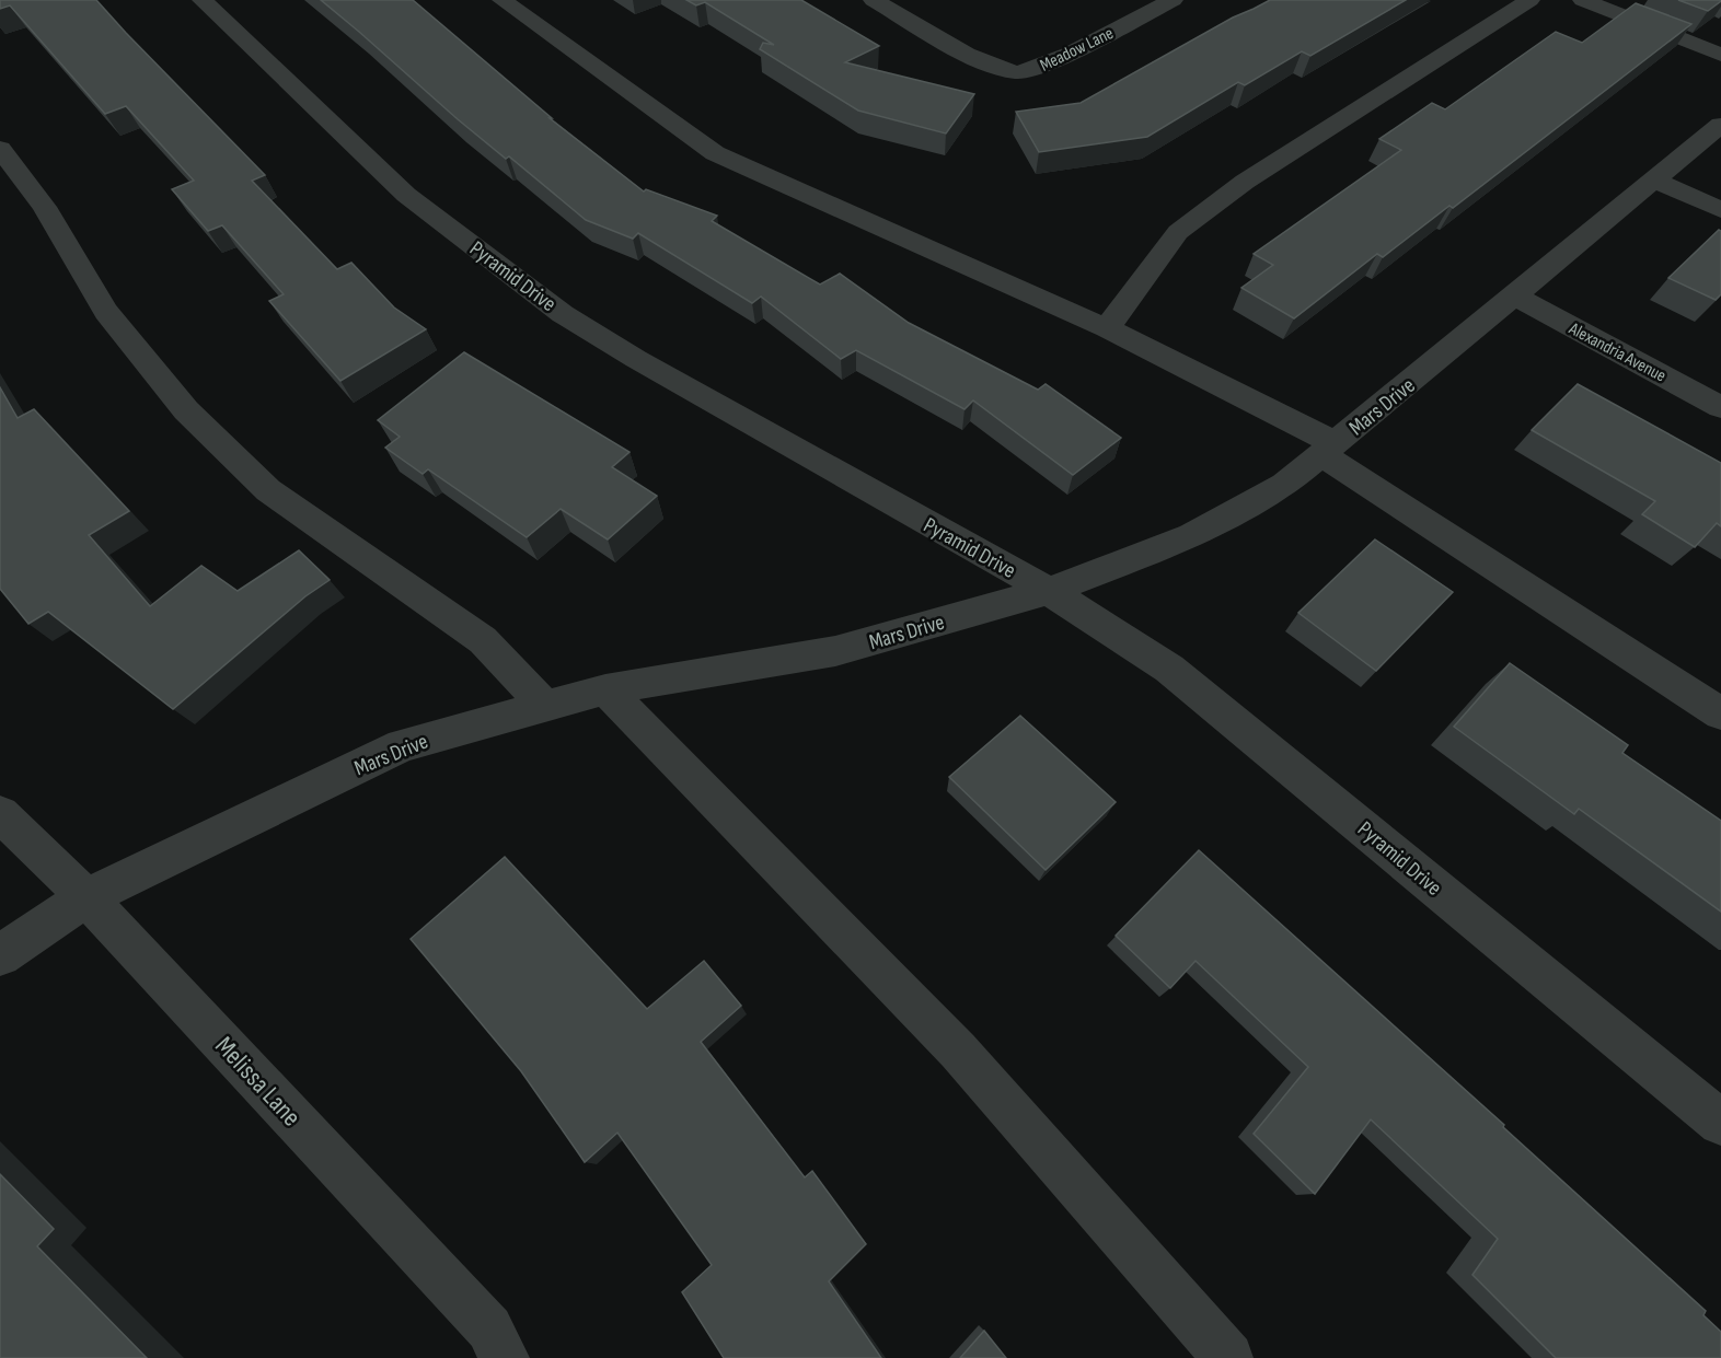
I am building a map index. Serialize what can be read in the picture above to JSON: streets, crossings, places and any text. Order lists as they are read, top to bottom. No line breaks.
{"streets":{"street":["Meadow Lane","Pyramid Drive","Alexandria Avenue","Mars Drive","Melissa Lane"]},"crossings":[["Pyramid Drive","Mars Drive"],["Alexandria Avenue","Mars Drive"],["Mars Drive","Melissa Lane"]]}
